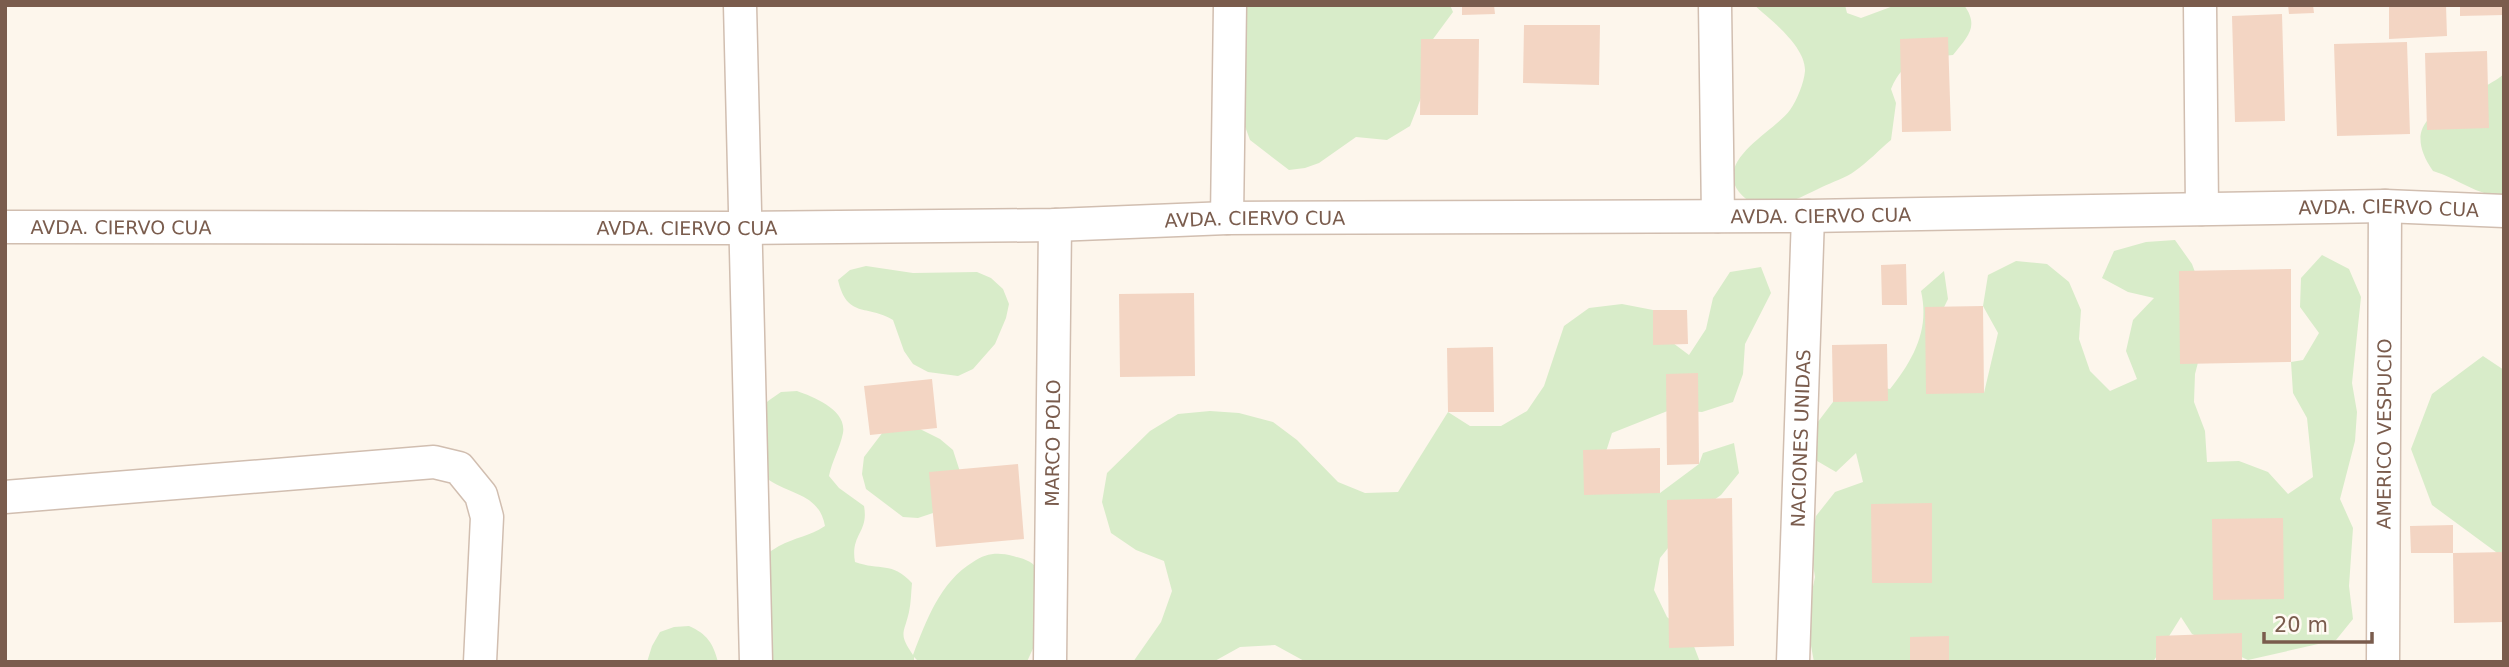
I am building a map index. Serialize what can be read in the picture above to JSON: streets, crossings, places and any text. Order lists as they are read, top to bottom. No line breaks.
{"streets":{"street":["AVDA. CIERVO CUA","AMERICO VESPUCIO","NACIONES UNIDAS","MARCO POLO"]},"crossings":[["AVDA. CIERVO CUA","AMERICO VESPUCIO"],["AVDA. CIERVO CUA","NACIONES UNIDAS"],["AVDA. CIERVO CUA","MARCO POLO"]],"scale_bar":"20 m"}
